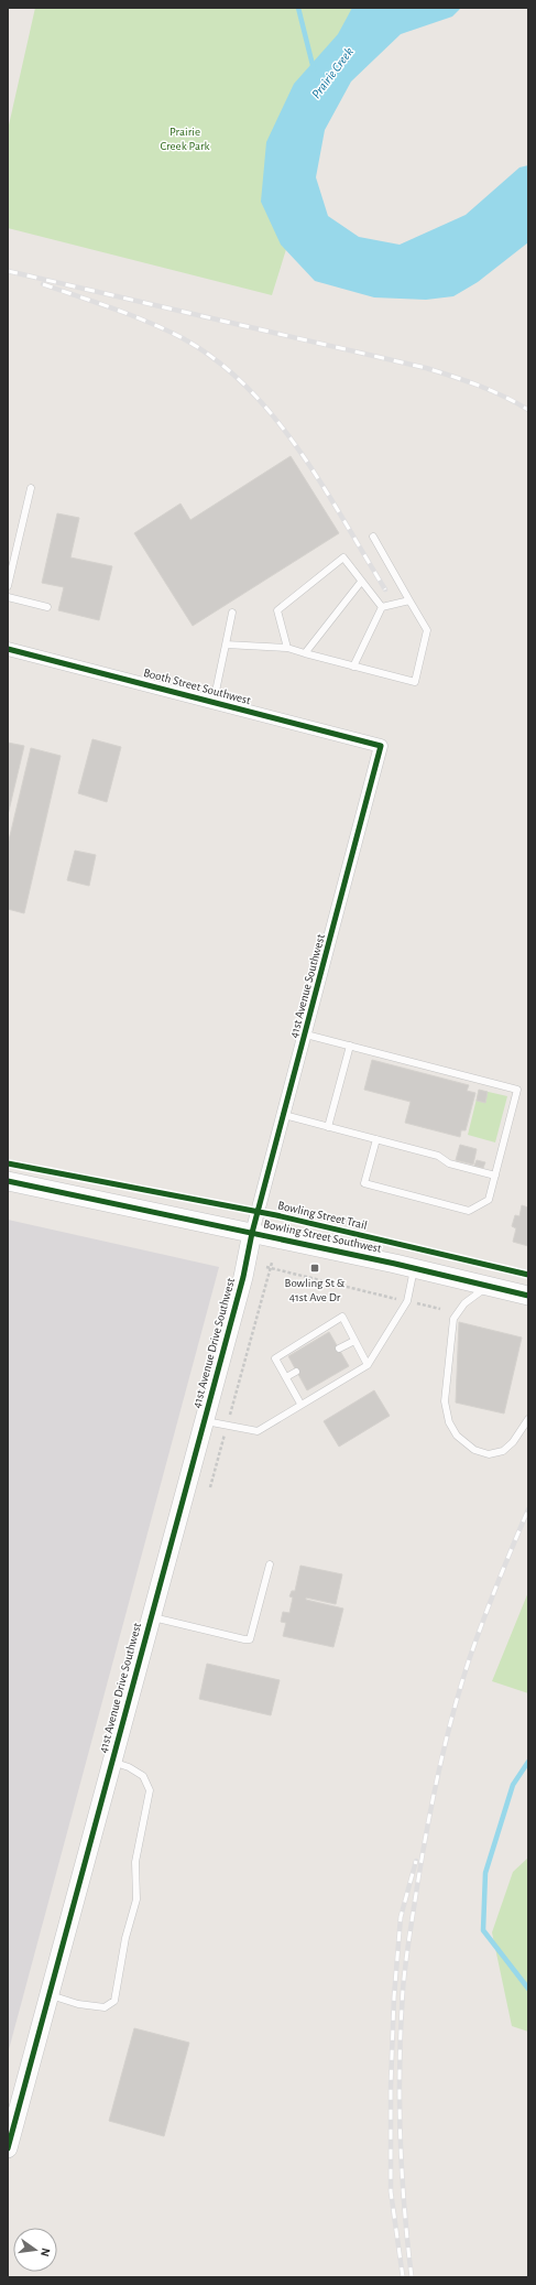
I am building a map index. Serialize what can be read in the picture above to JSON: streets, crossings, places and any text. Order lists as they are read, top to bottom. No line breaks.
{"streets":{"street":["Booth Street Southwest","41st Avenue Southwest","Bowling Street Southwest","41st Avenue Drive Southwest"],"cycle path":["Bowling Street Trail"]},"crossings":[["Booth Street Southwest","41st Avenue Southwest"],["41st Avenue Southwest","Bowling Street Southwest"],["41st Avenue Southwest","41st Avenue Drive Southwest"],["Bowling Street Southwest","41st Avenue Drive Southwest"]],"water":["Prairie Creek"],"parks":["Prairie Creek Park"],"places":{"transit":["Bowling St & 41st Ave Dr"]},"north":"right"}
